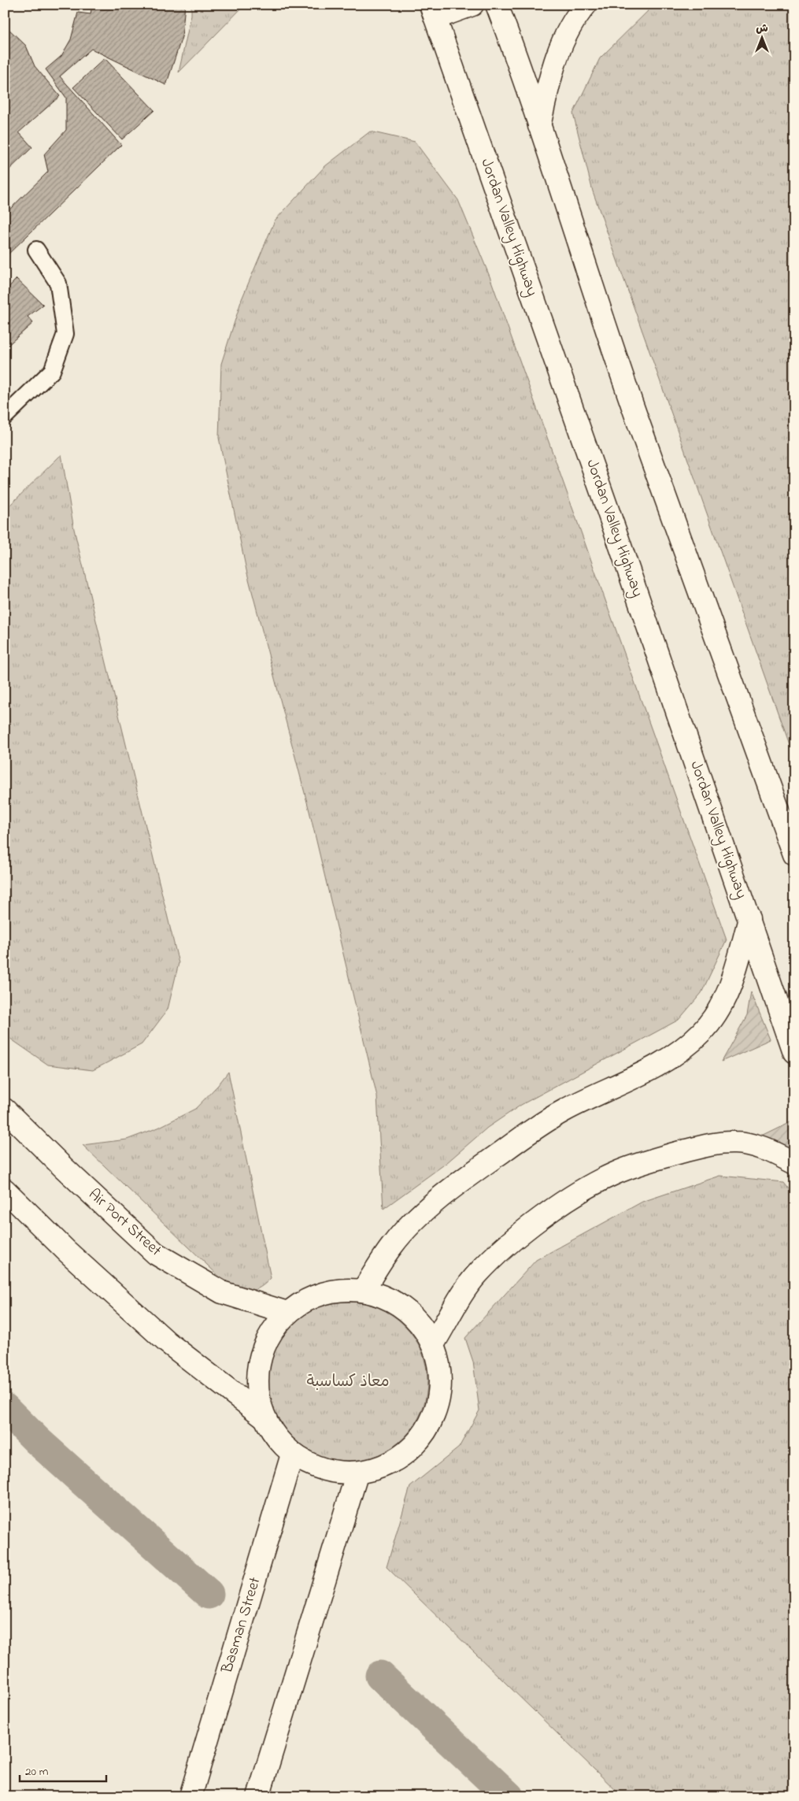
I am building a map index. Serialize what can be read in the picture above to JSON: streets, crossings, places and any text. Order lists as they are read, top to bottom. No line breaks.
{"streets":{"main road":["Jordan Valley Highway","Air Port Street","Basman Street"]},"parks":["معاذ كساسبة"],"scale_bar":"20 m","north":"top"}
